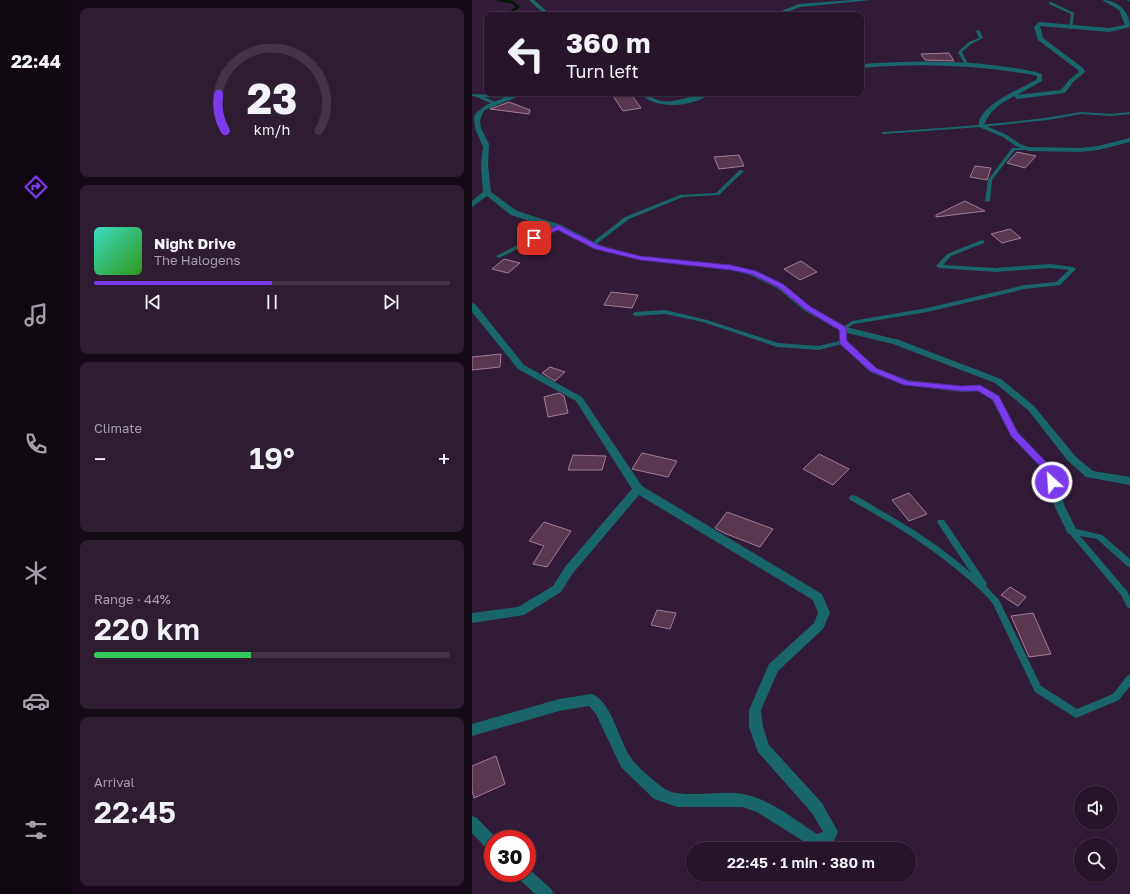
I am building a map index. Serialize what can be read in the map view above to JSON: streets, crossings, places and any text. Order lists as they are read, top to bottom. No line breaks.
{"page":{"tabs":"22:44","turn":["360 m","Turn left"],"song":["Night Drive","The Halogens"],"tile":["Climate",["Range · 44%","220 km"],["Arrival","22:45"]],"heat":["−","19°","+"],"limit":"30","trip":"22:45 · 1 min · 380 m","gauge":["23","km/h"]}}
